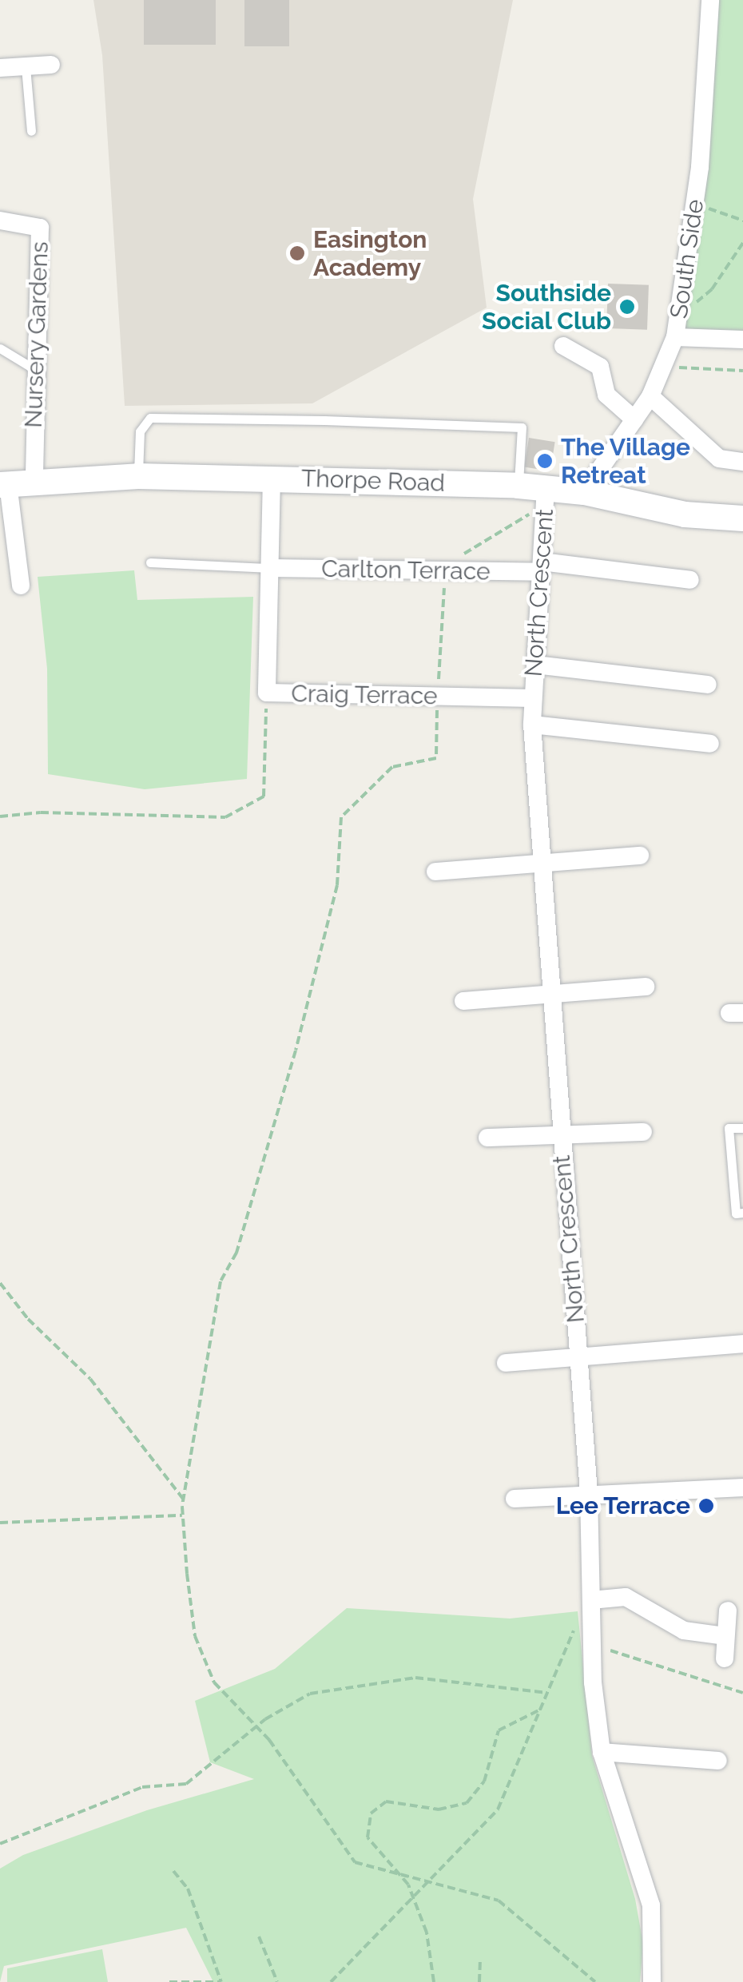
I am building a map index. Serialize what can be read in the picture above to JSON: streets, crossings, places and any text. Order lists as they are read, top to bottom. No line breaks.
{"streets":{"main road":["Thorpe Road"],"street":["South Side","Nursery Gardens","Carlton Terrace","North Crescent","Craig Terrace"]},"crossings":[["South Side","Thorpe Road"],["Nursery Gardens","Thorpe Road"],["Thorpe Road","North Crescent"],["Thorpe Road","Craig Terrace"],["Carlton Terrace","North Crescent"],["Carlton Terrace","Craig Terrace"],["North Crescent","Craig Terrace"]],"places":["Easington Academy","Southside Social Club","The Village Retreat","Lee Terrace"]}
